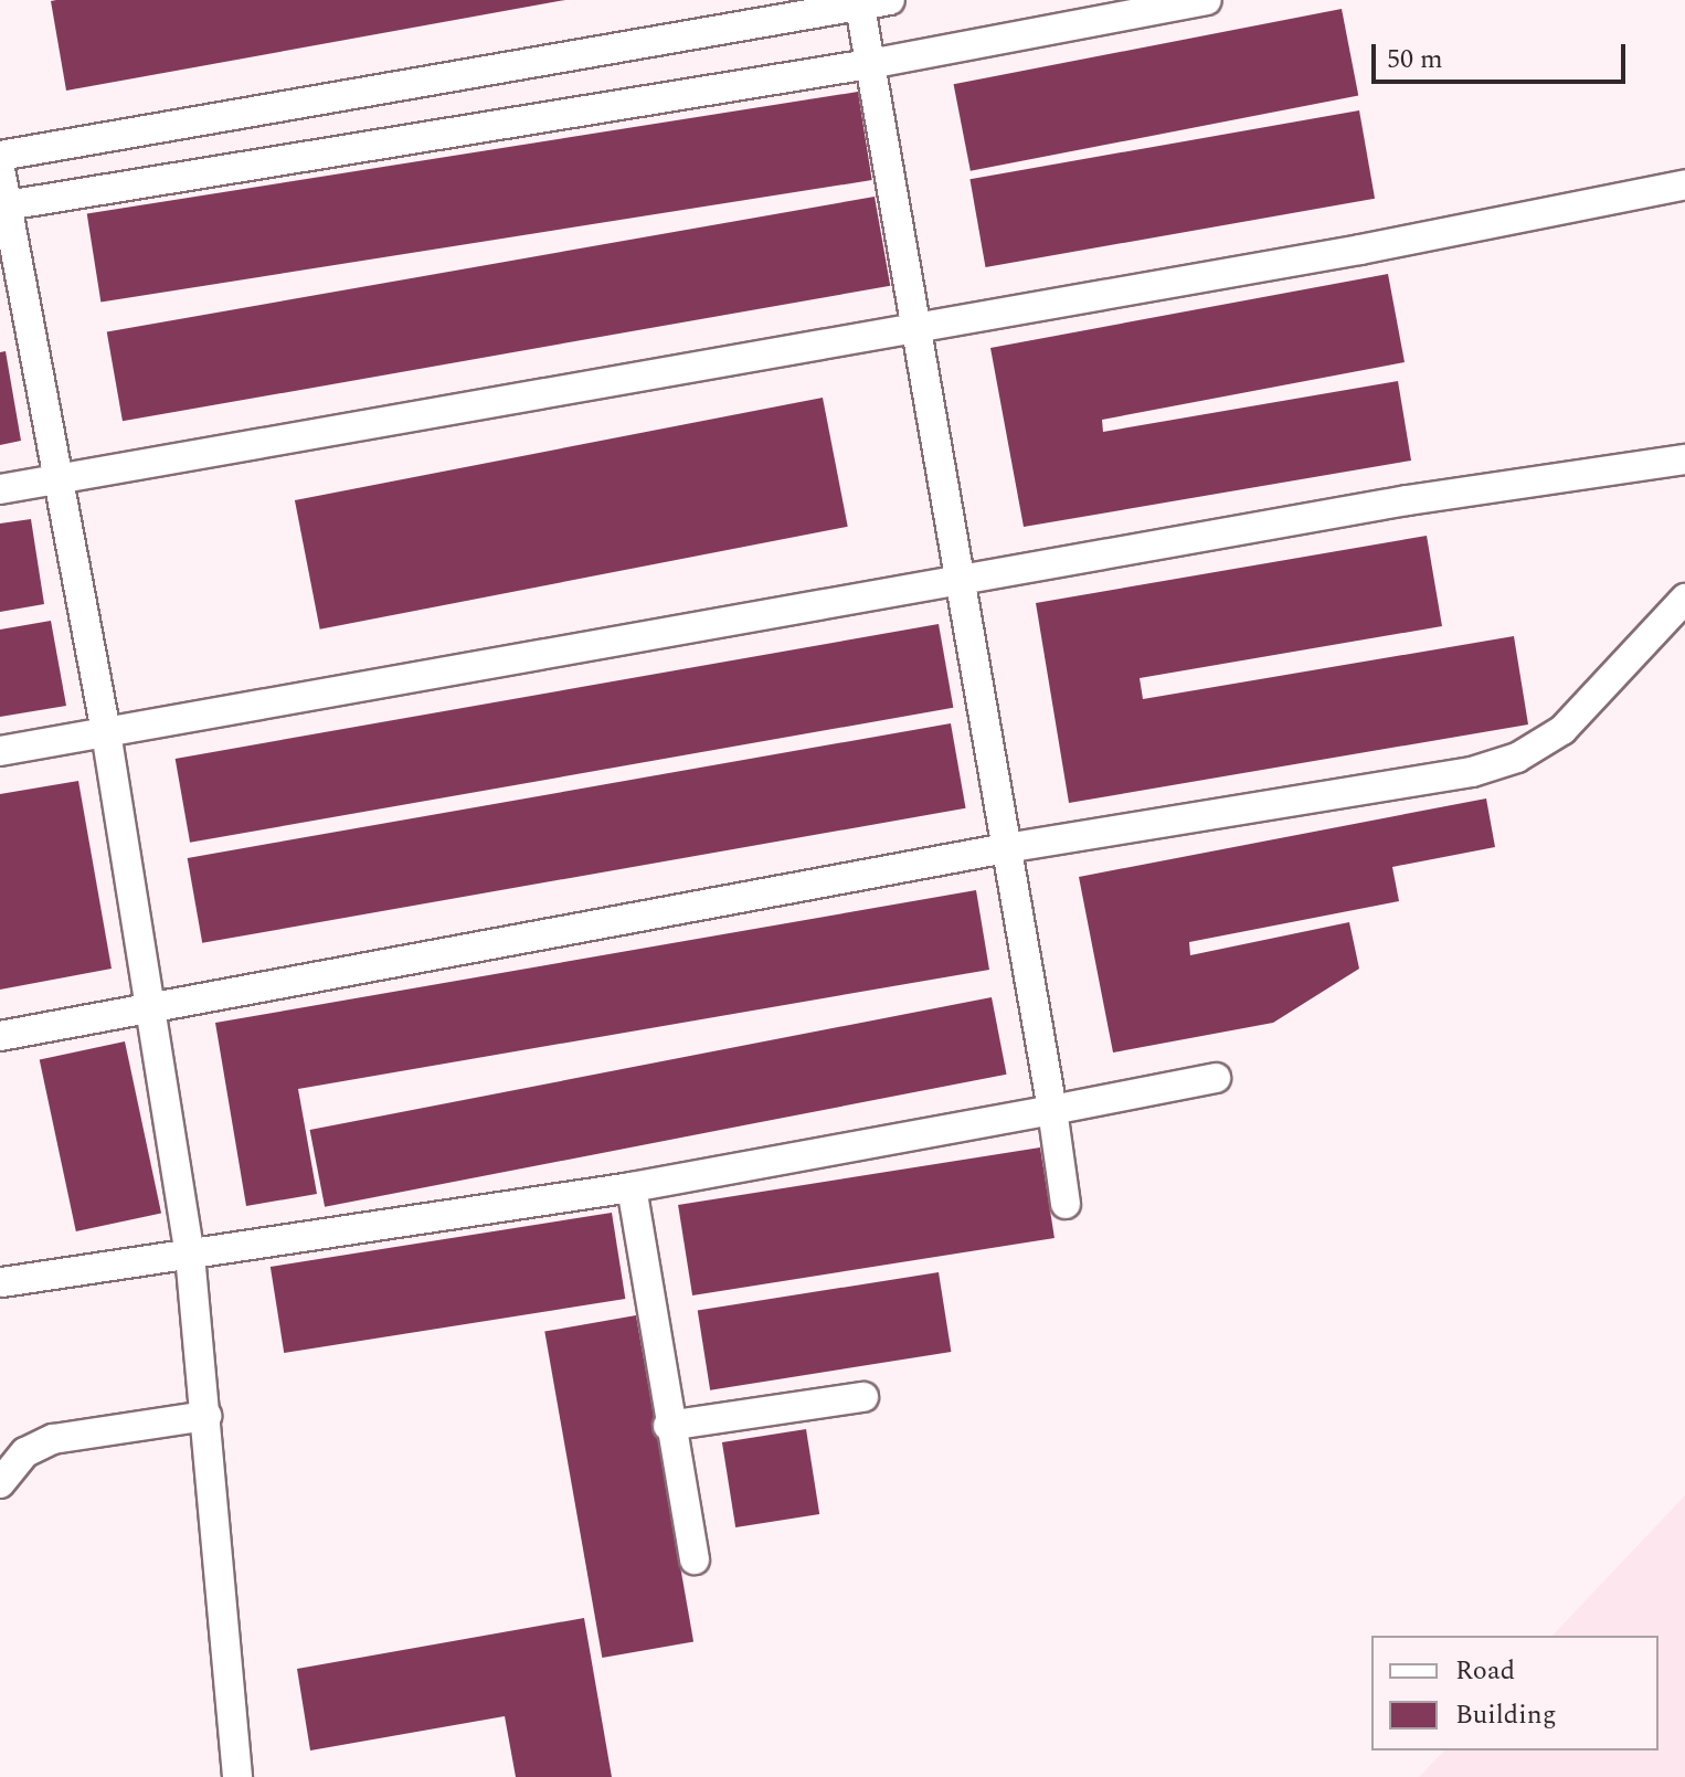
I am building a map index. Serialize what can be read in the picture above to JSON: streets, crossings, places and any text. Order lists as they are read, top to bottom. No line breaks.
{"legend":["Road","Building"],"scale_bar":"50 m"}
